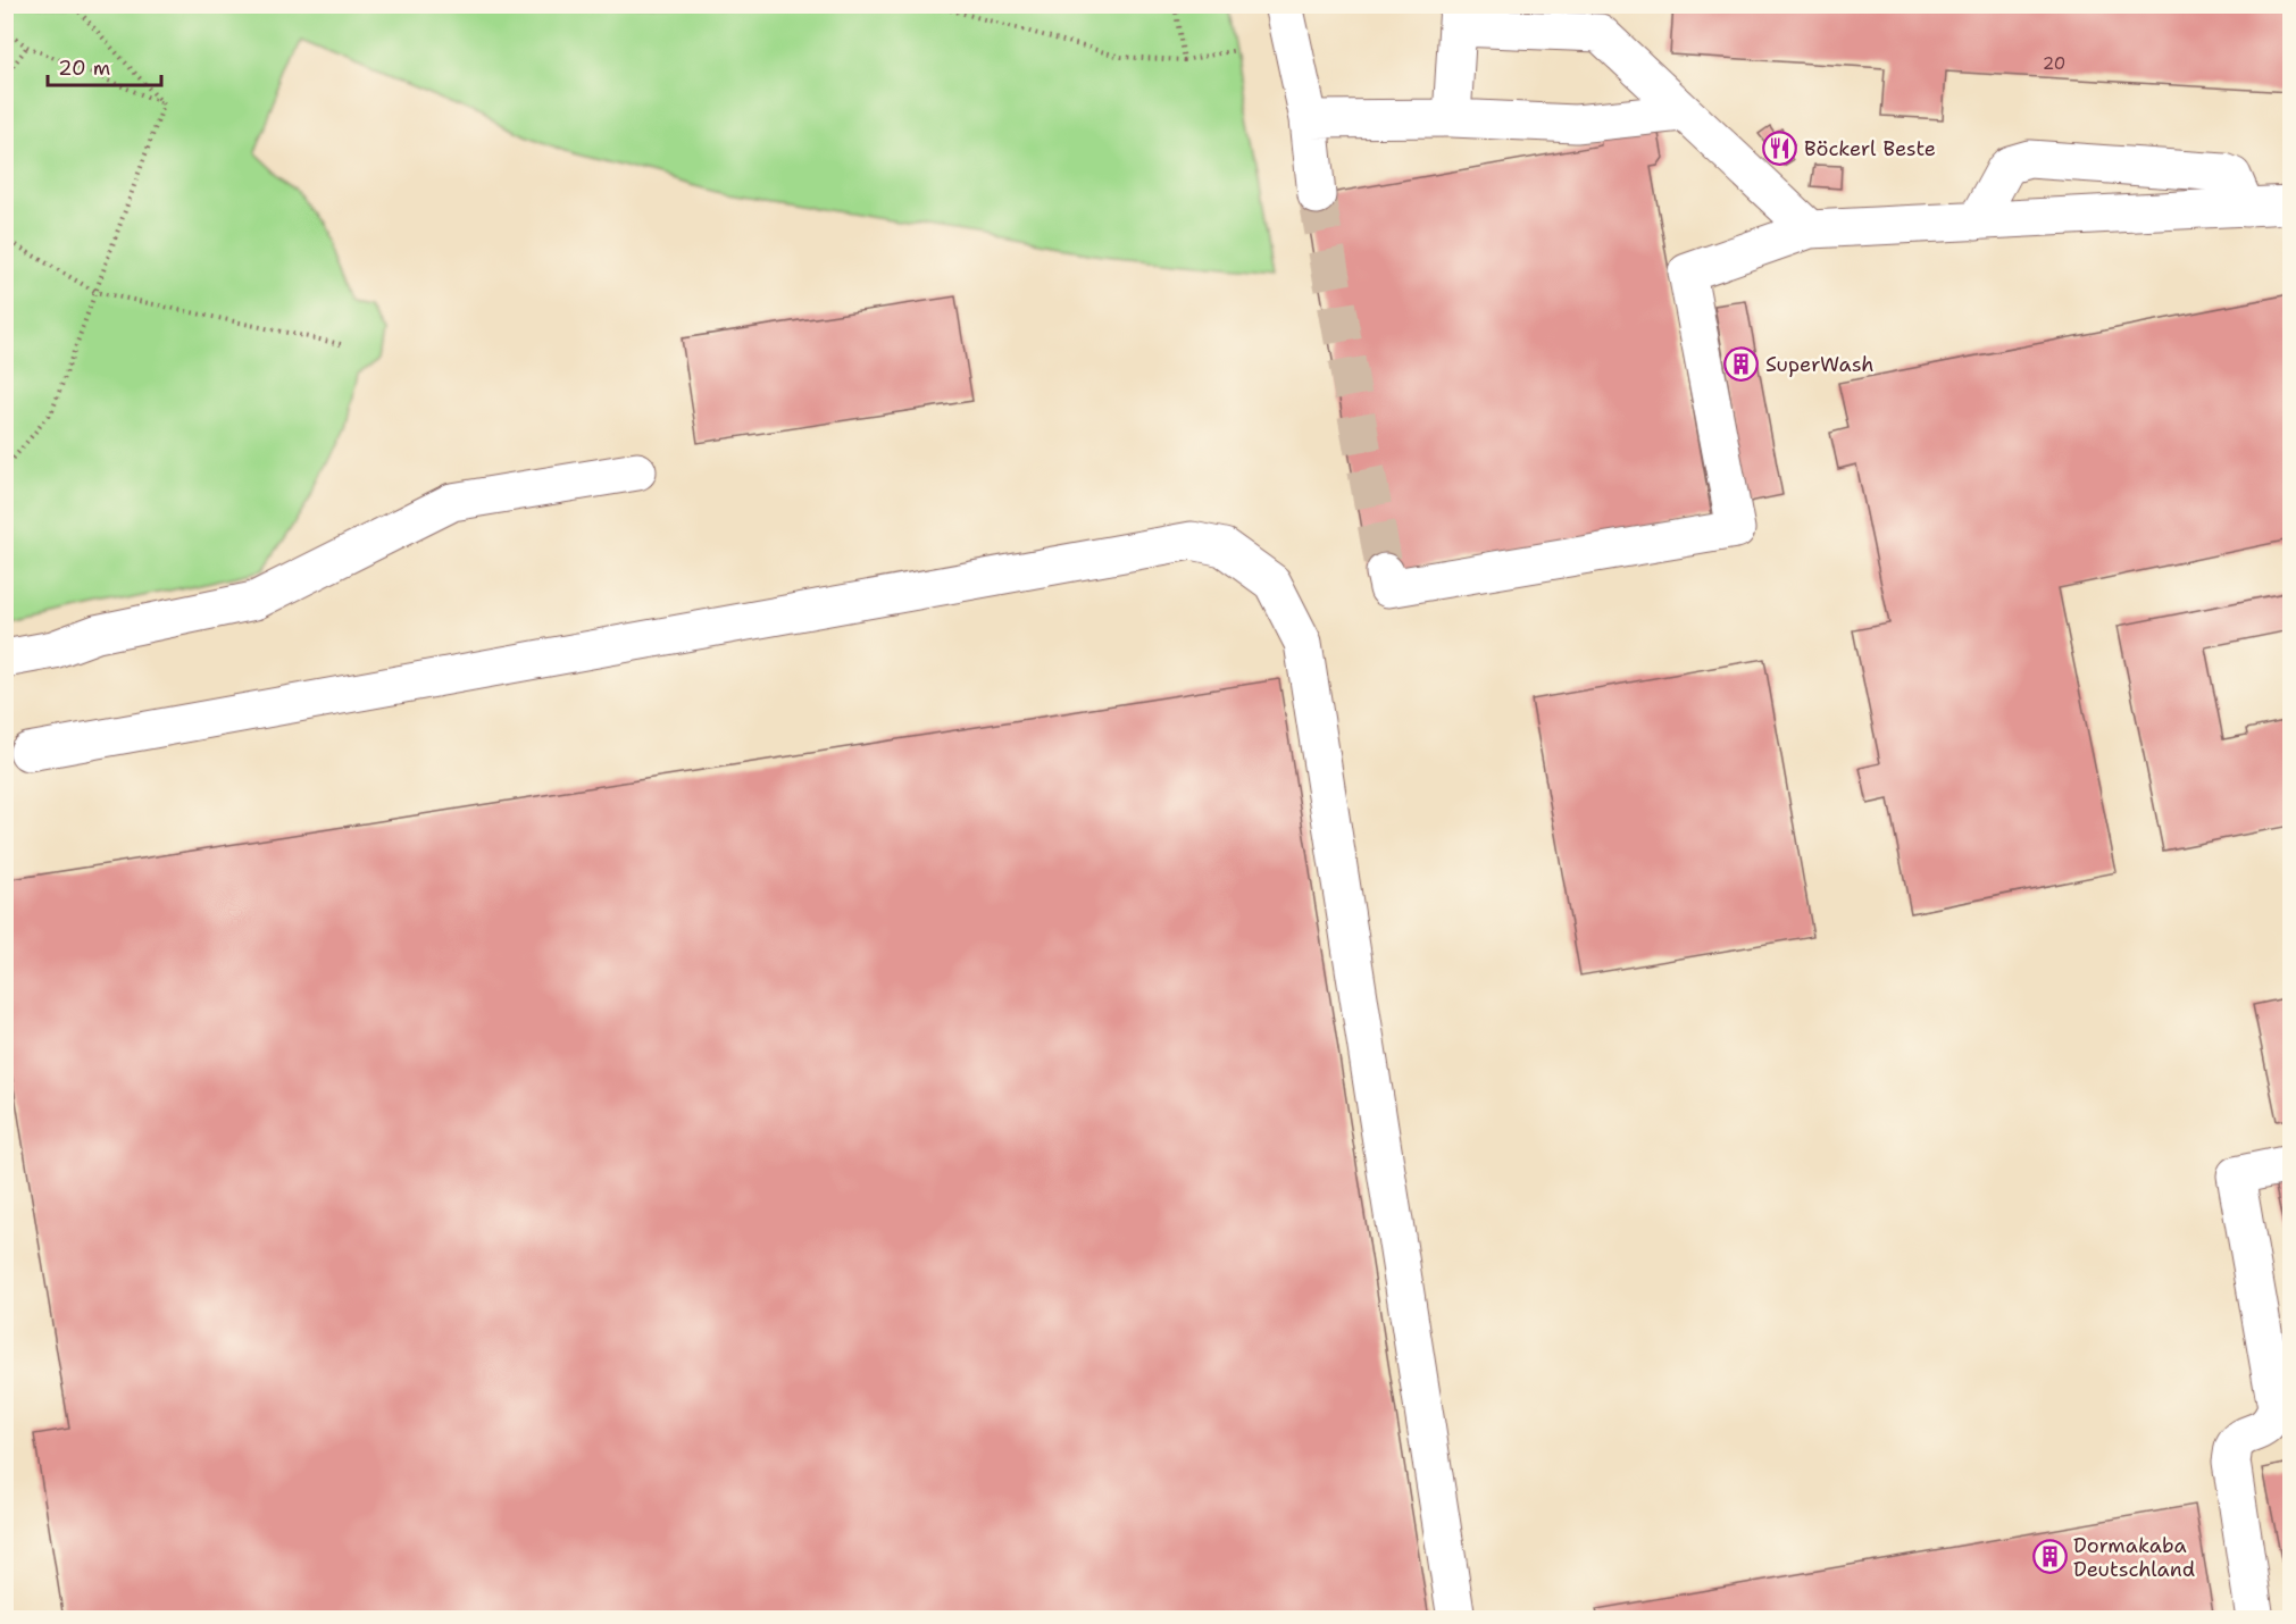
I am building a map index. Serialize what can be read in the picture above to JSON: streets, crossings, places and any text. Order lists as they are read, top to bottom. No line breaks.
{"places":{"restaurant":["Böckerl Beste"],"building":["SuperWash","Dormakaba Deutschland"]},"house_numbers":["20"],"scale_bar":"20 m"}
